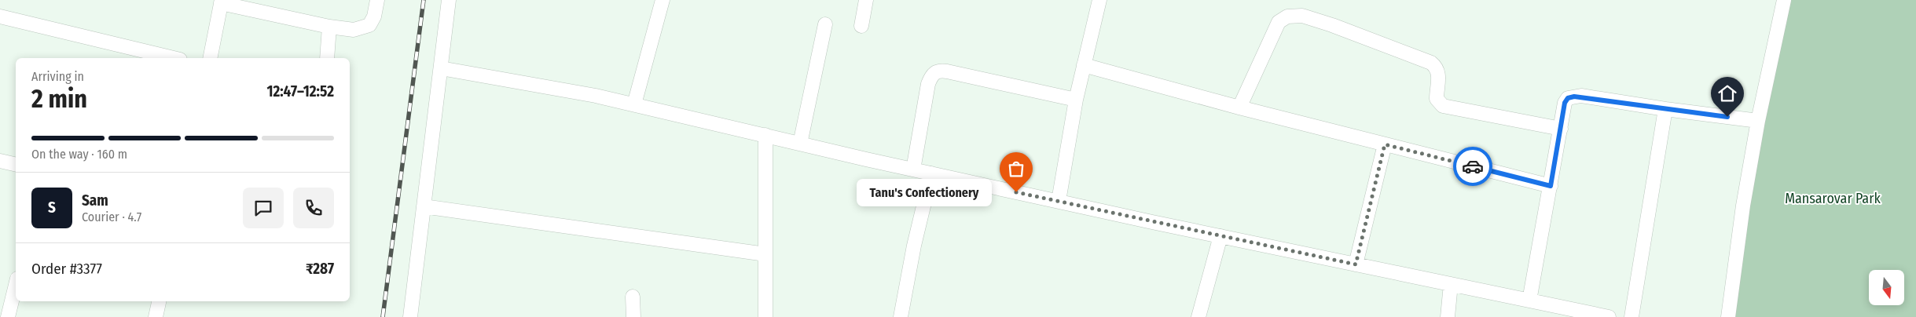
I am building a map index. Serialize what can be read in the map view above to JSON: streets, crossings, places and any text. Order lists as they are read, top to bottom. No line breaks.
{"parks":["Mansarovar Park"],"places":["Tanu's Confectionery"],"north":"bottom","page":{"heading":["2 min","Arriving in","12:47–12:52"],"panel":["Sam","Courier · 4.7","Order #3377","₹287"],"bar":"On the way · 160 m","bubble":"Tanu's Confectionery","round":"S"}}
